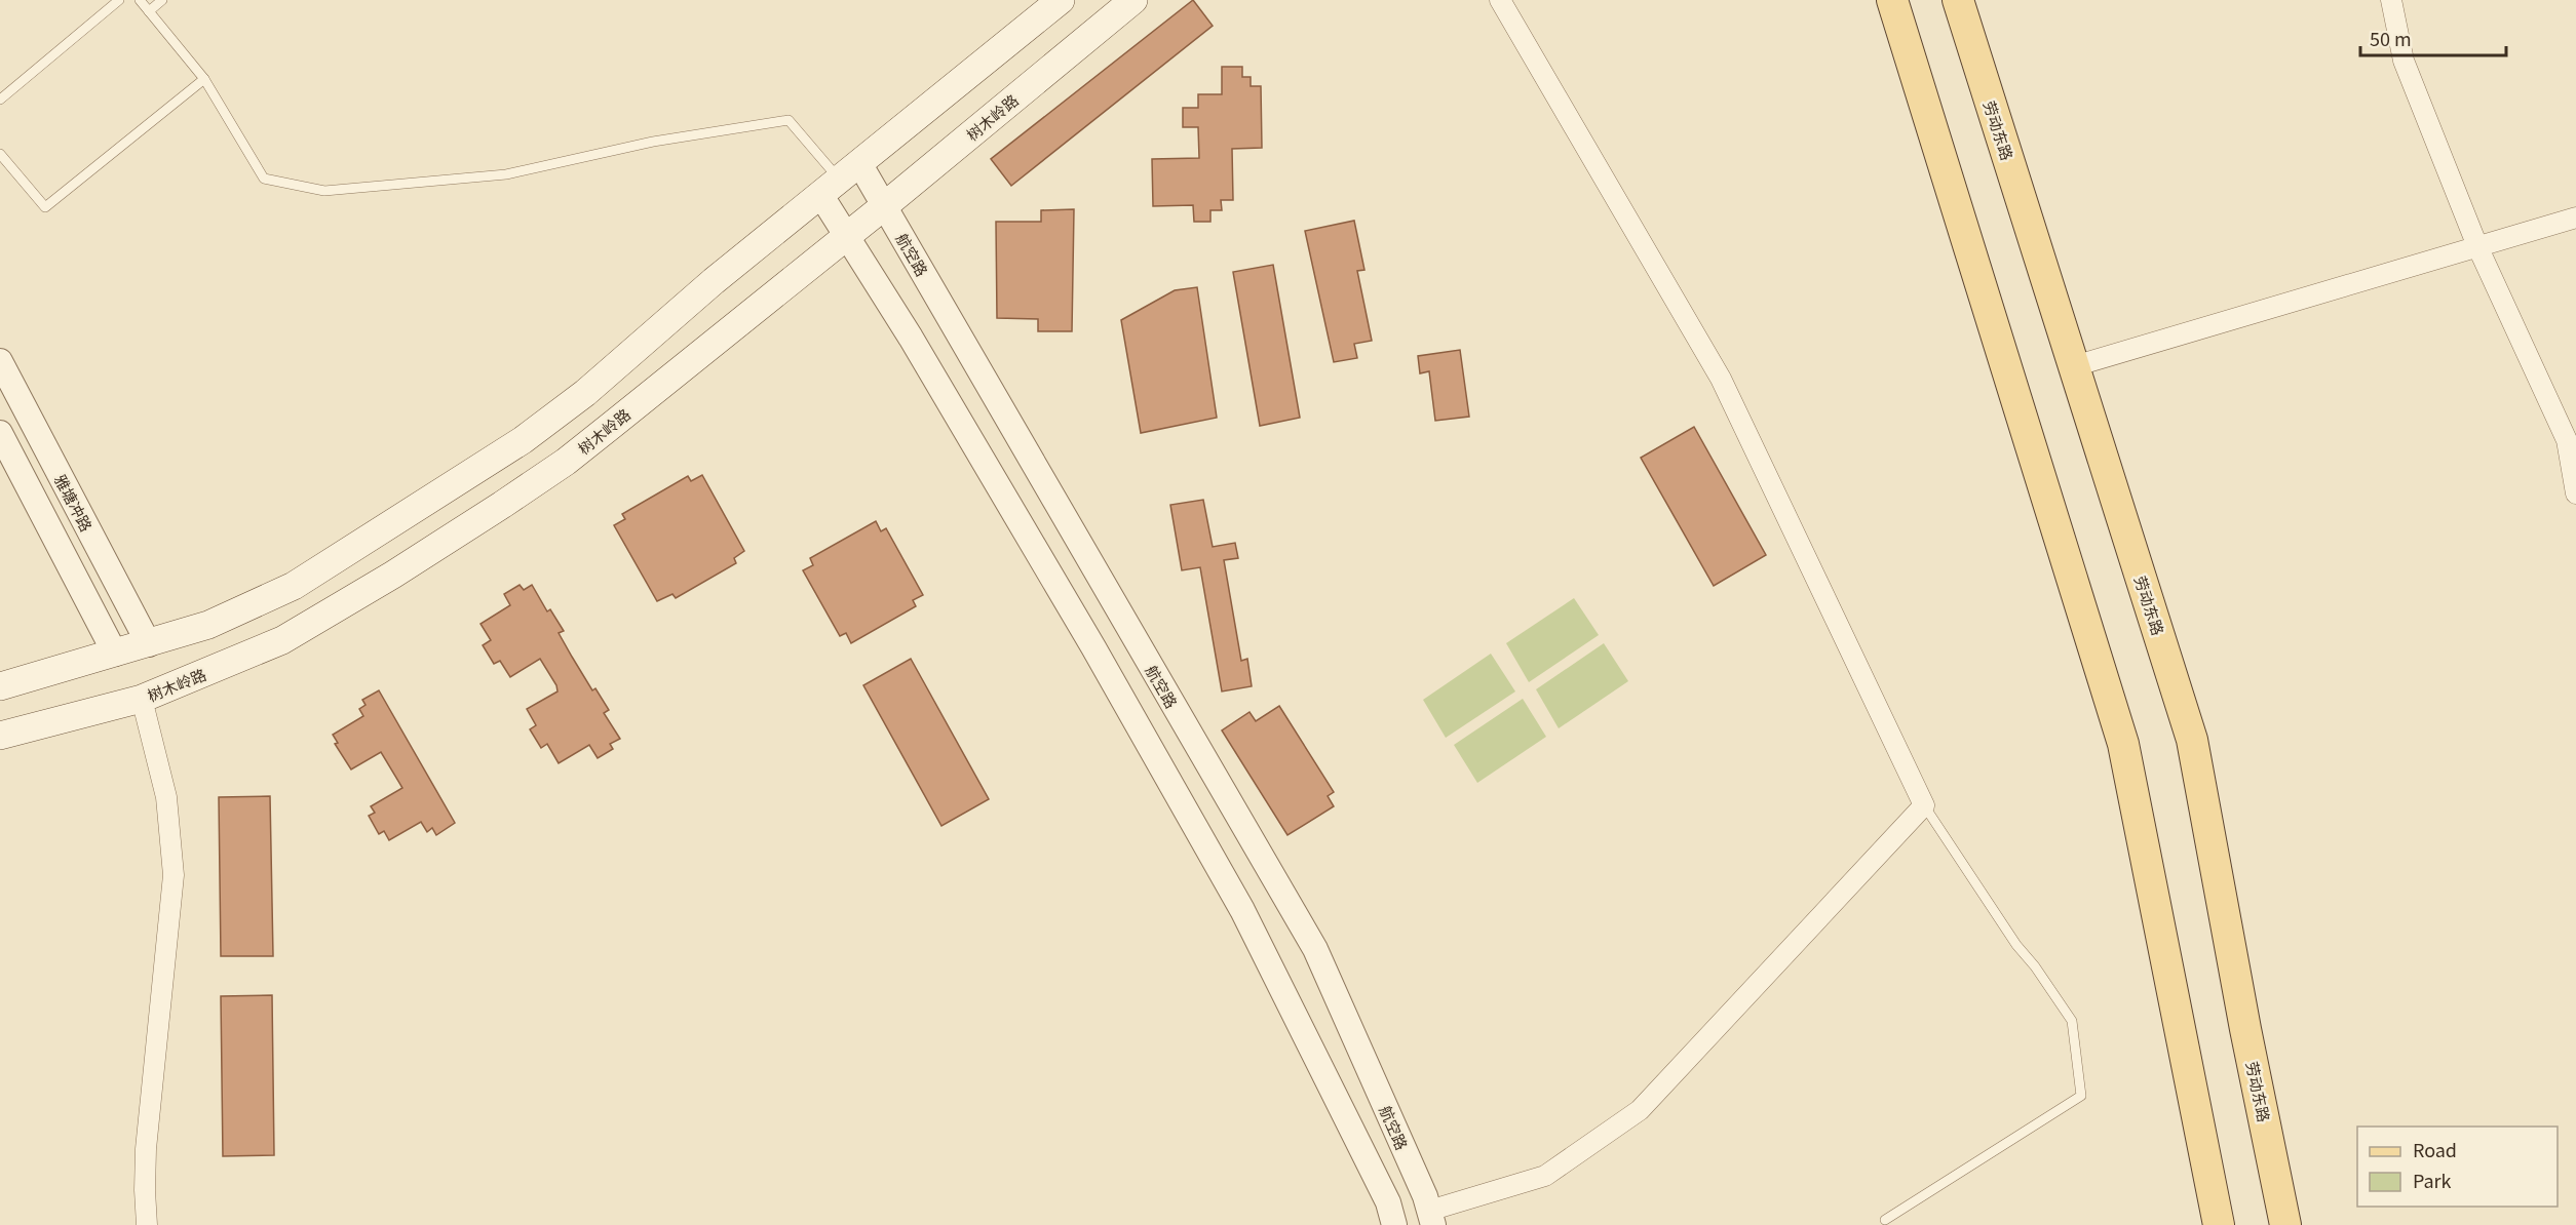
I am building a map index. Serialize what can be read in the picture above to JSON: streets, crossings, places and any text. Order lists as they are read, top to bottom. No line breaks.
{"streets":{"main road":["树木岭路","劳动东路"],"street":["航空路","雅塘冲路"]},"crossings":[["树木岭路","航空路"]],"legend":["Road","Park"],"scale_bar":"50 m"}
